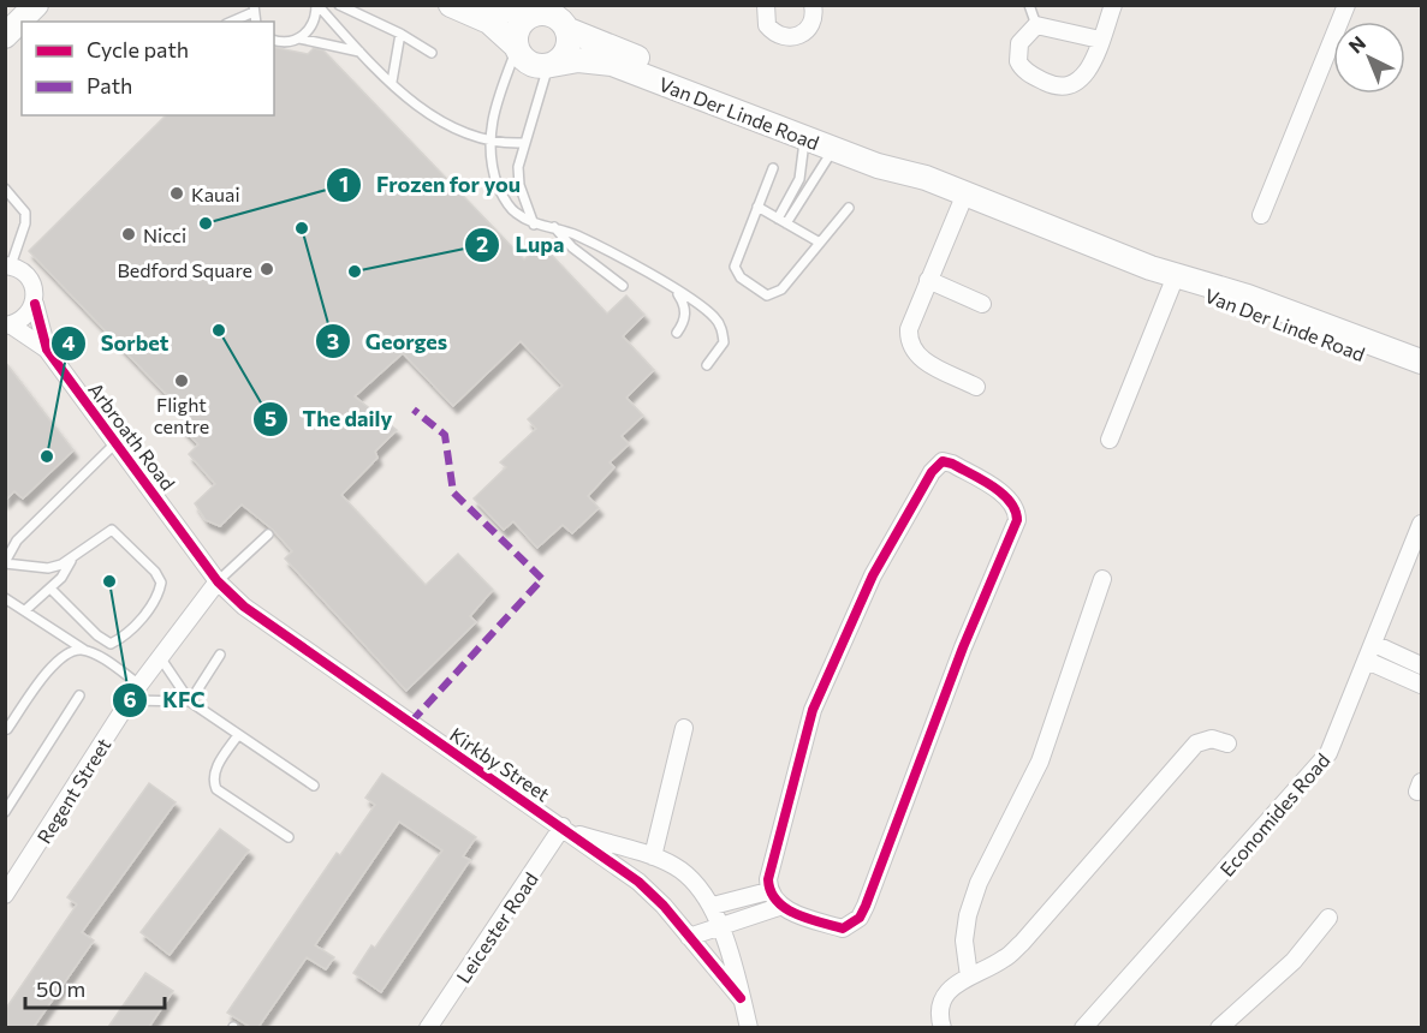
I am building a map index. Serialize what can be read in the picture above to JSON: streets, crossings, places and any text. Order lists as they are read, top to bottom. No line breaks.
{"streets":{"main road":["Van Der Linde Road"],"street":["Arbroath Road","Kirkby Street","Regent Street","Economides Road","Leicester Road"]},"crossings":[["Arbroath Road","Kirkby Street"],["Arbroath Road","Regent Street"],["Kirkby Street","Regent Street"],["Kirkby Street","Leicester Road"]],"places":["Kauai","Frozen for you","Georges","Nicci","Bedford Square","Lupa","The daily","Flight centre","Sorbet","KFC"],"legend":["Cycle path","Path"],"scale_bar":"50 m","north":"top left"}
